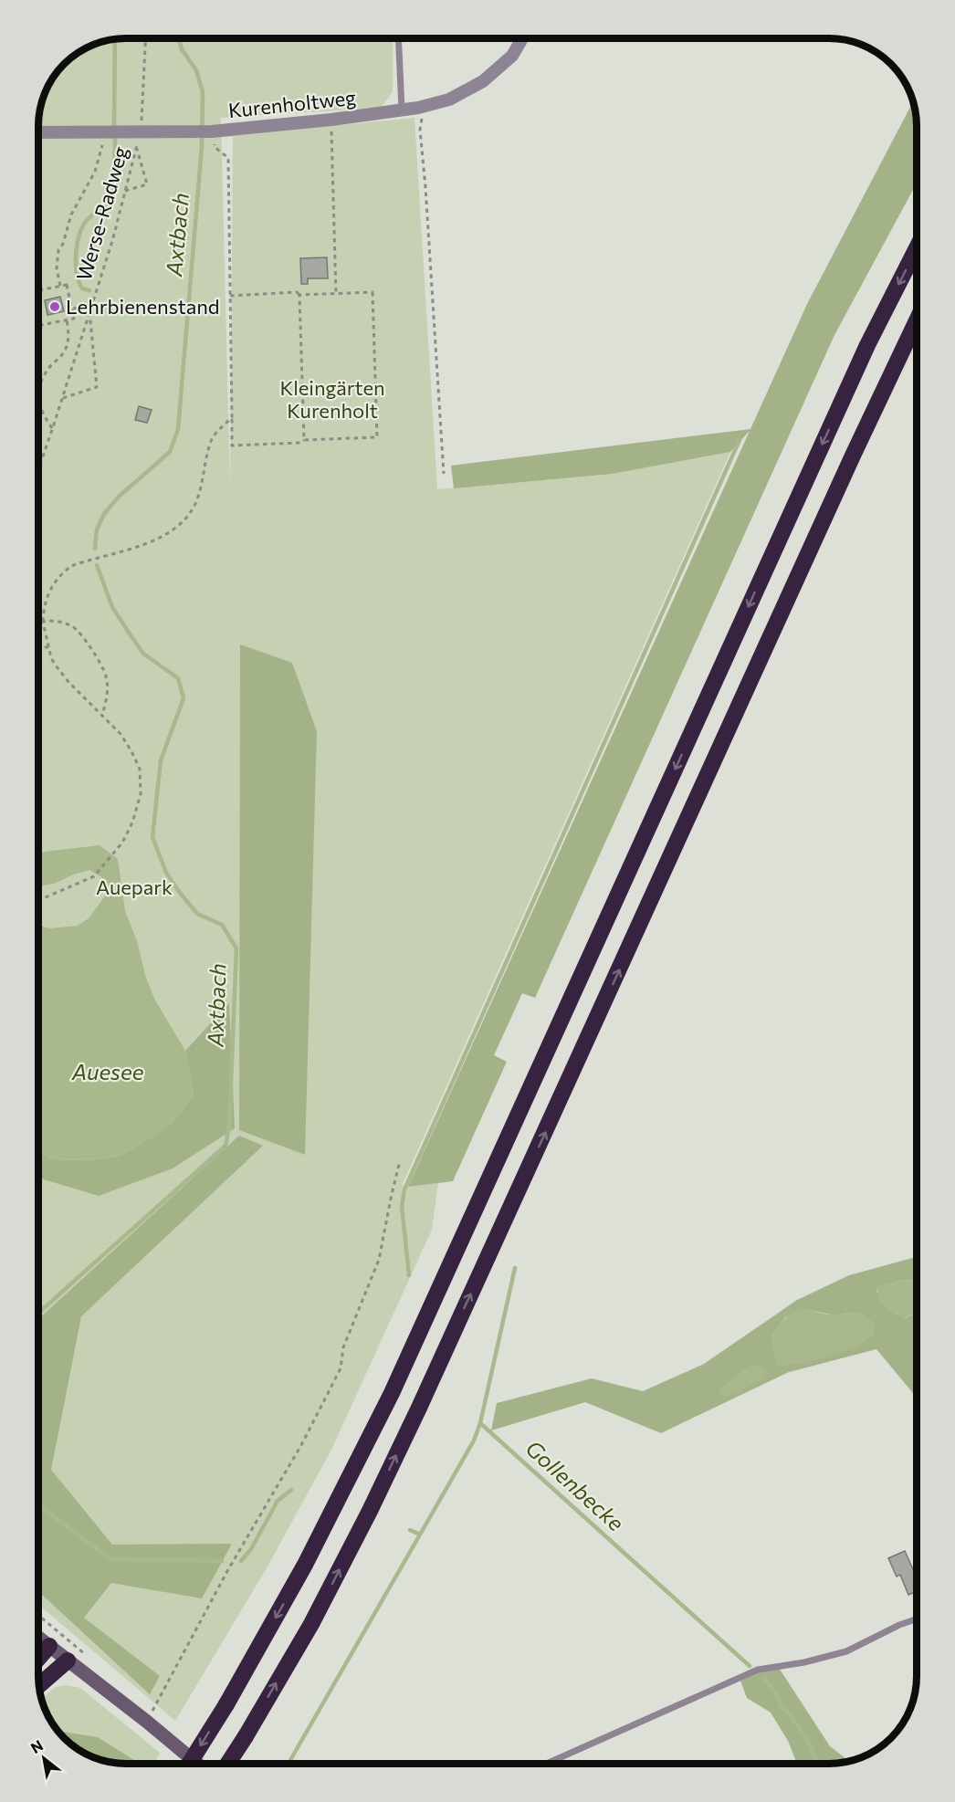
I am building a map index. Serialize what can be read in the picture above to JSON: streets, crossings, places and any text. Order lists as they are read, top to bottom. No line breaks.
{"streets":{"street":["Kurenholtweg"],"path":["Werse-Radweg"]},"crossings":[["Kurenholtweg","Werse-Radweg"]],"water":["Axtbach","Auesee","Gollenbecke"],"parks":["Kleingärten Kurenholt","Auepark"],"places":["Lehrbienenstand"],"north":"top left"}
